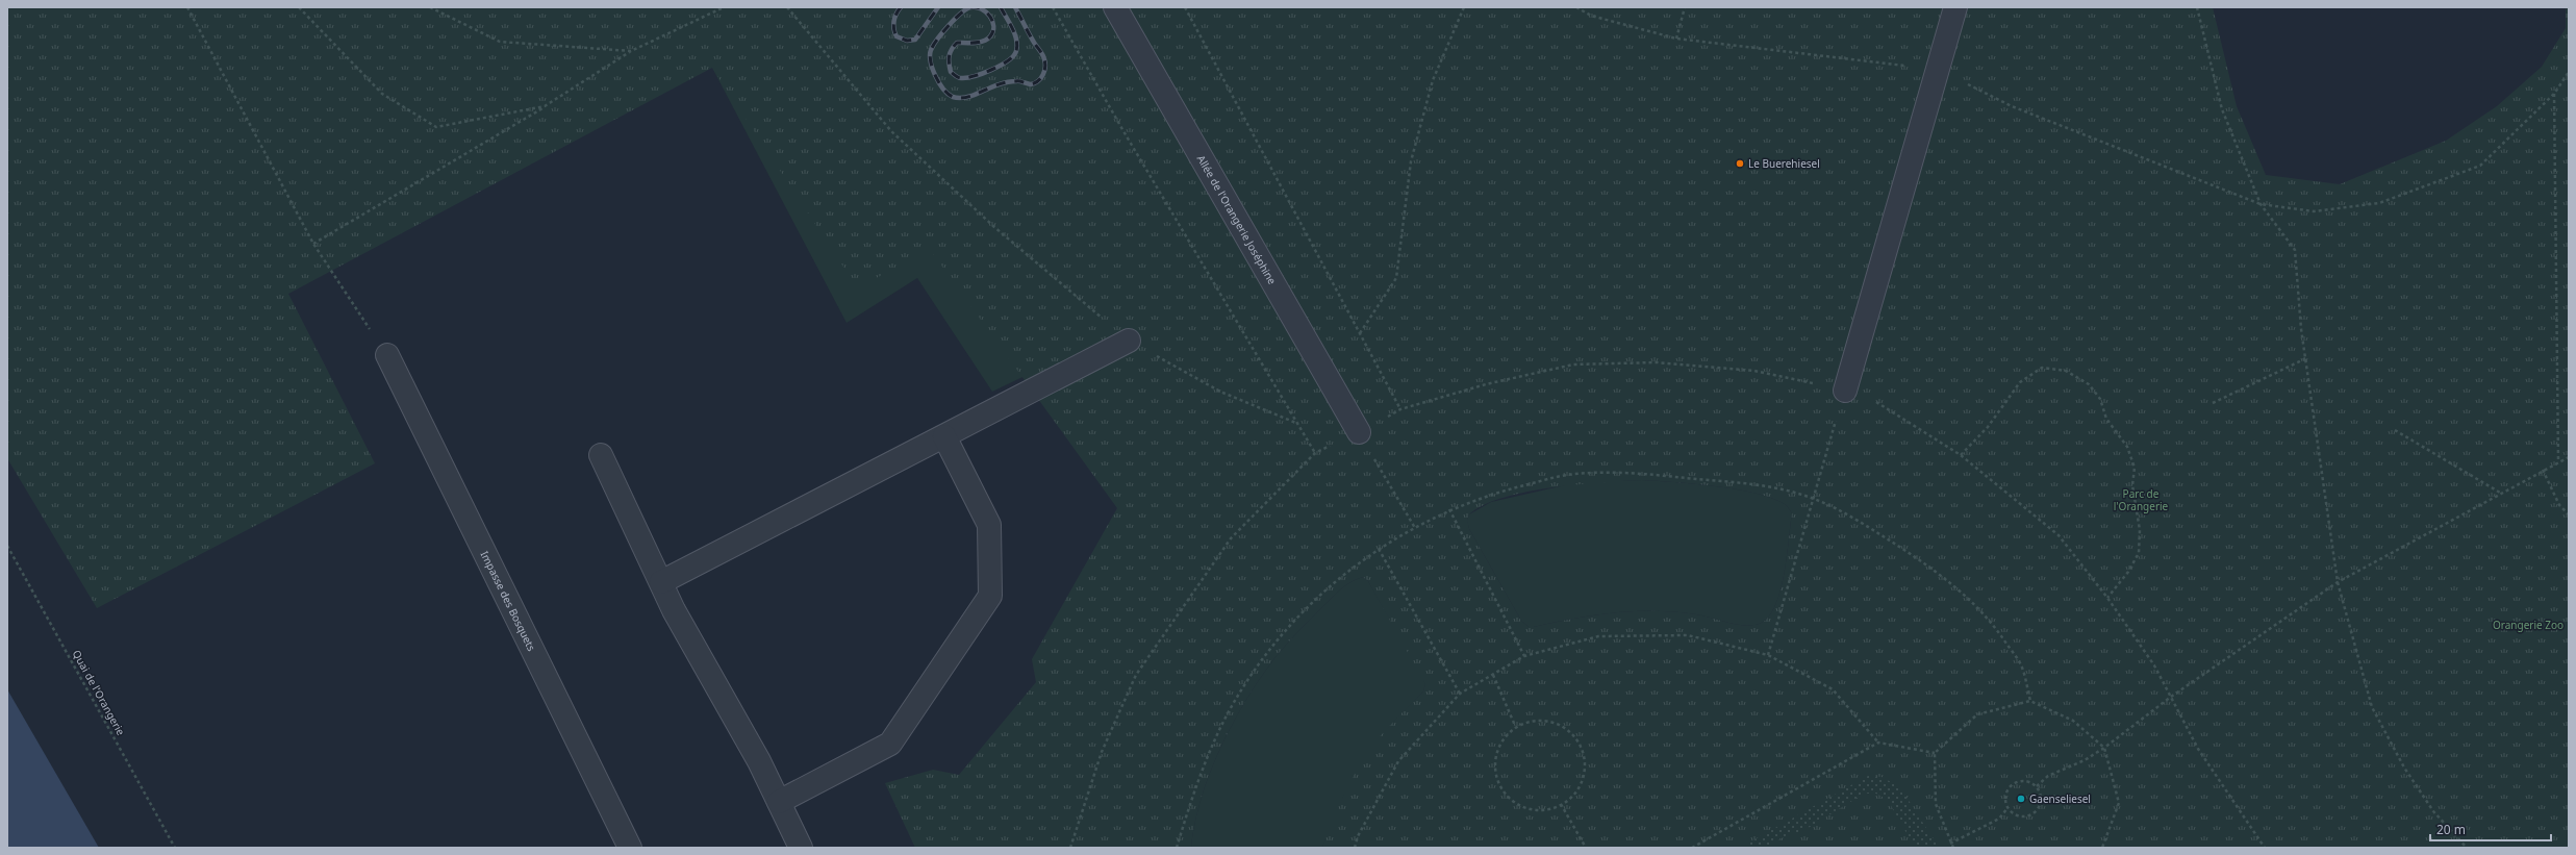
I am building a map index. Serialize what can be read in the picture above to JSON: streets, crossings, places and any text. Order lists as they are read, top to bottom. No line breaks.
{"streets":{"street":["Allée de l'Orangerie Joséphine","Impasse des Bosquets"],"path":["Quai de l'Orangerie"]},"parks":["Parc de l'Orangerie","Orangerie Zoo"],"places":["Le Buerehiesel","Gaenseliesel"],"scale_bar":"20 m"}
